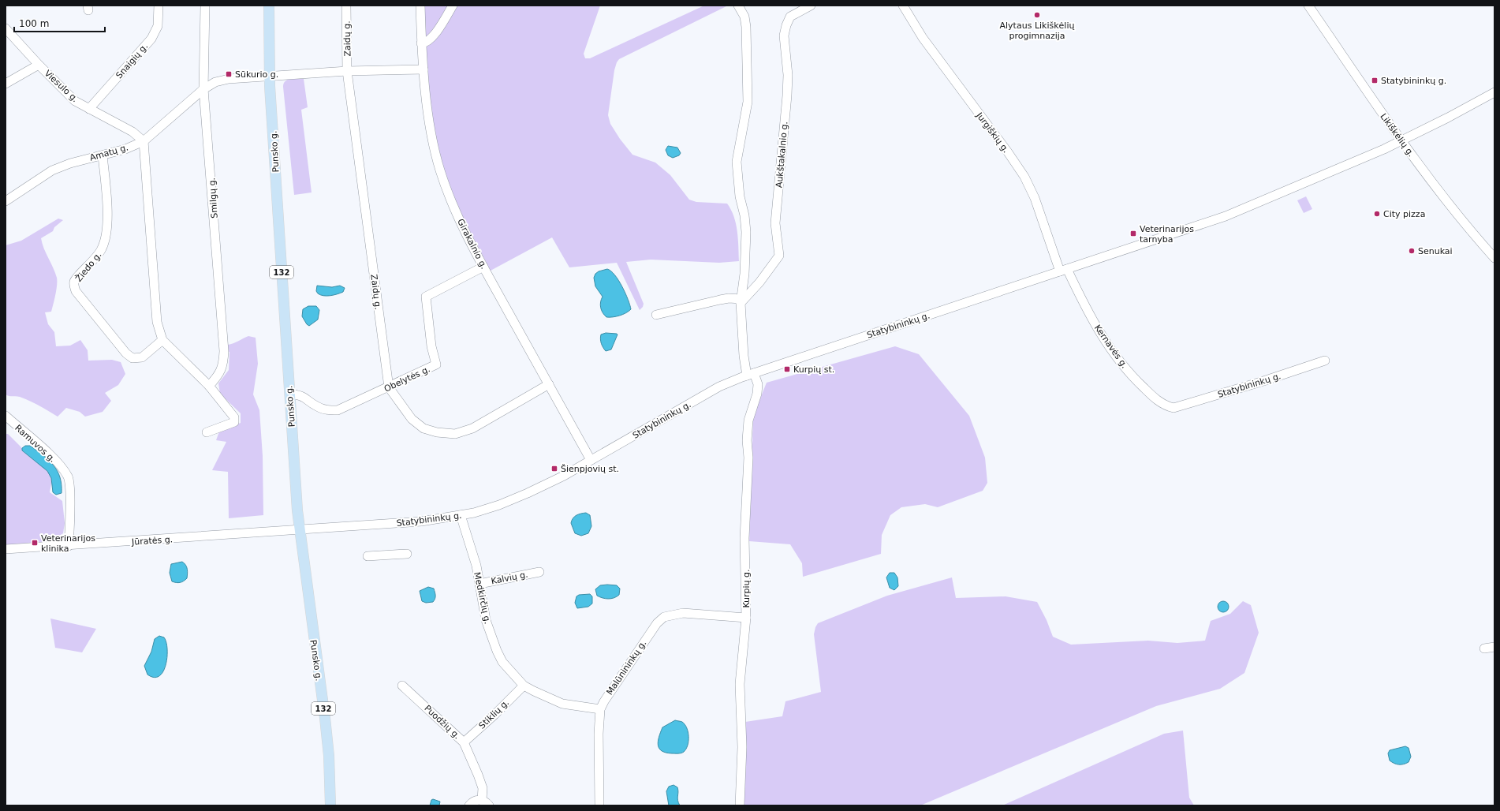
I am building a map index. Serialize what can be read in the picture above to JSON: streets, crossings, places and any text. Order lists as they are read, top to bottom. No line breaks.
{"streets":{"main road":["Punsko g.","132"],"street":["Zaidų g.","Snaigių g.","Viesulo g.","Jurgiškių g.","Likiškėlių g.","Amatų g.","Aukštakalnio g.","Smilgų g.","Girakalnio g.","Žiedo g.","Statybininkų g.","Kernavės g.","Obelytės g.","Ramuvos g.","Jūratės g.","Kalvių g.","Kurpių g.","Medkirčių g.","Malūnininkų g.","Stiklių g.","Puodžių g."]},"crossings":[["Zaidų g.","Amatų g."],["Zaidų g.","Girakalnio g."],["Zaidų g.","Obelytės g."],["Snaigių g.","Viesulo g."],["Viesulo g.","Amatų g."],["Jurgiškių g.","Statybininkų g."],["Jurgiškių g.","Kernavės g."],["Likiškėlių g.","Statybininkų g."],["Punsko g.","Amatų g."],["Punsko g.","Statybininkų g."],["Punsko g.","Obelytės g."],["Punsko g.","Jūratės g."],["Amatų g.","Smilgų g."],["Amatų g.","Girakalnio g."],["Amatų g.","Žiedo g."],["Girakalnio g.","Statybininkų g."],["Girakalnio g.","Obelytės g."],["Statybininkų g.","Kernavės g."],["Statybininkų g.","Jūratės g."],["Statybininkų g.","Kurpių g."],["Statybininkų g.","Medkirčių g."],["Ramuvos g.","Jūratės g."],["Kalvių g.","Medkirčių g."],["Kurpių g.","Malūnininkų g."],["Medkirčių g.","Malūnininkų g."],["Medkirčių g.","Stiklių g."],["Stiklių g.","Puodžių g."]],"places":{"other":["Alytaus Likiškėlių progimnazija","City pizza","Senukai"],"transit":["Sūkurio g.","Statybininkų g.","Veterinarijos tarnyba","Kurpių st.","Šienpjovių st.","Veterinarijos klinika"]},"scale_bar":"100 m"}
